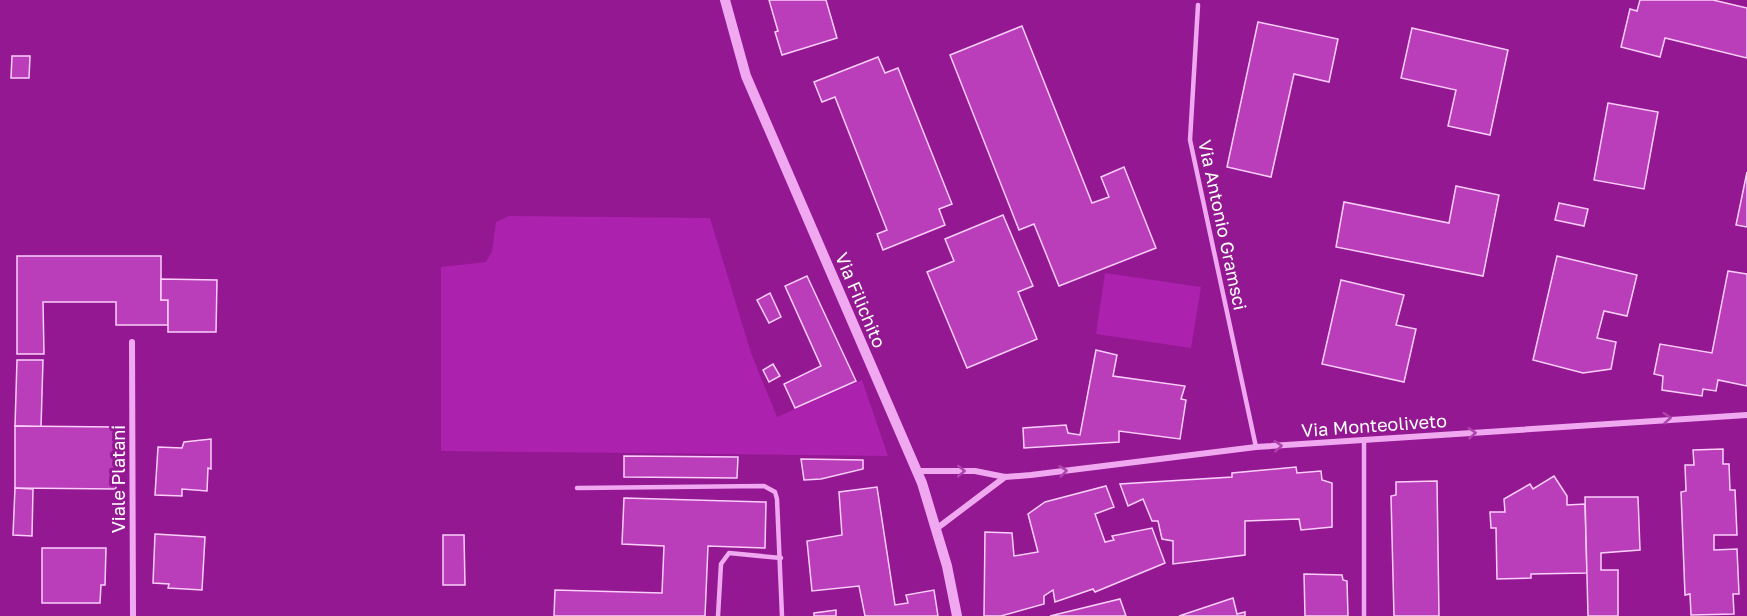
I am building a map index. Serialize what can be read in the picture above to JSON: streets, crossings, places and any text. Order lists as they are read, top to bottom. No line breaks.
{"streets":{"street":["Via Filichito","Via Monteoliveto","Viale Platani"],"lane":["Via Antonio Gramsci"]},"crossings":[["Via Antonio Gramsci","Via Monteoliveto"],["Via Filichito","Via Monteoliveto"]],"one_way":["Via Monteoliveto"]}
